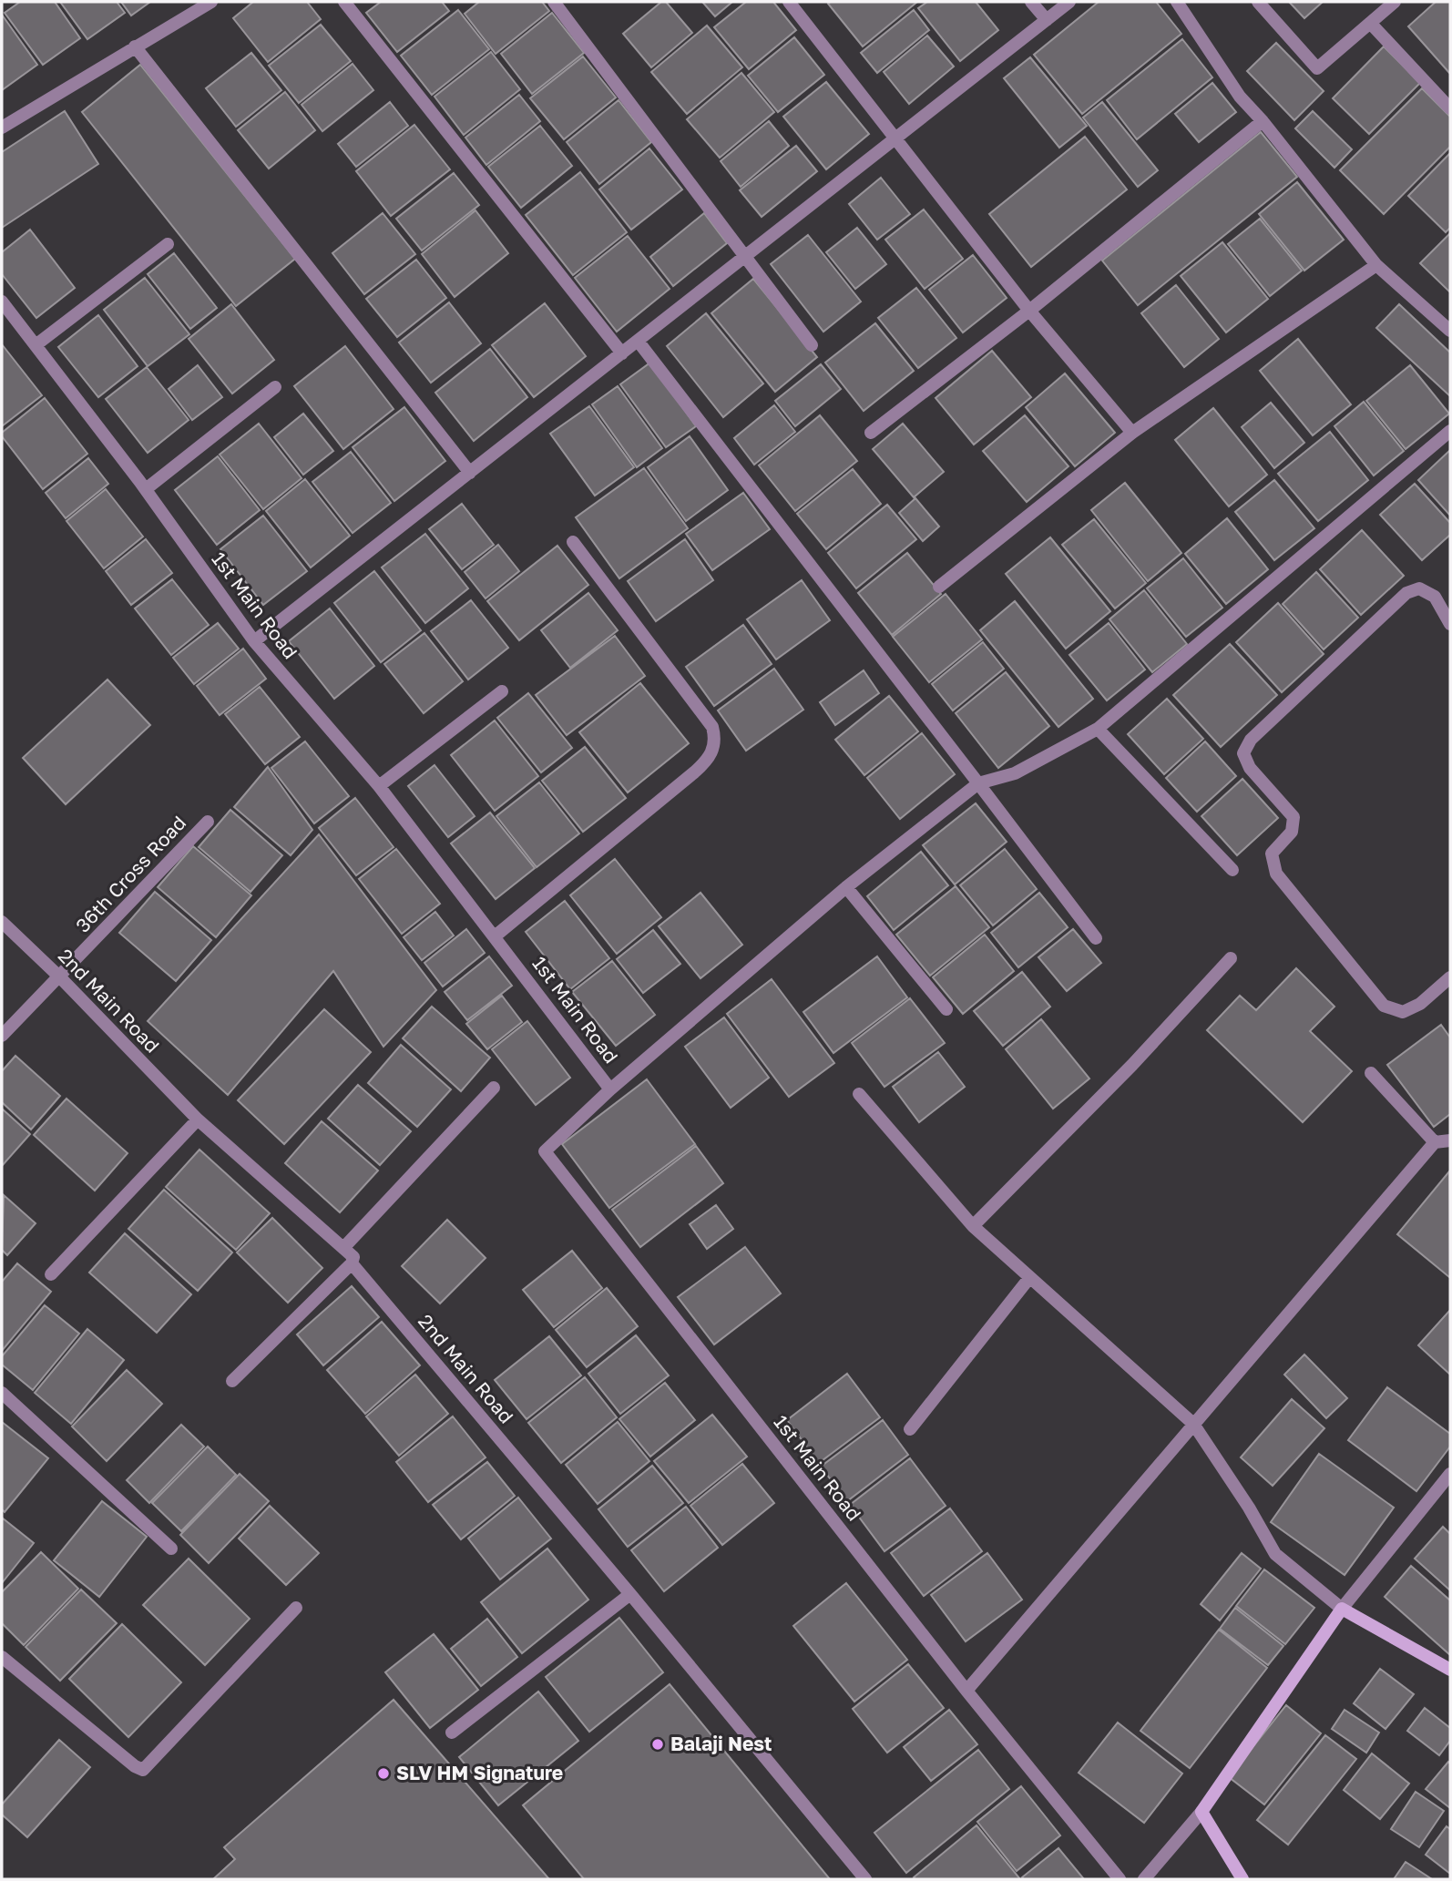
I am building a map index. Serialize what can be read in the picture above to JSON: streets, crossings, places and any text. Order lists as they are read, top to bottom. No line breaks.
{"streets":{"street":["1st Main Road","36th Cross Road","2nd Main Road"]},"crossings":[["36th Cross Road","2nd Main Road"]],"places":["Balaji Nest","SLV HM Signature"]}
